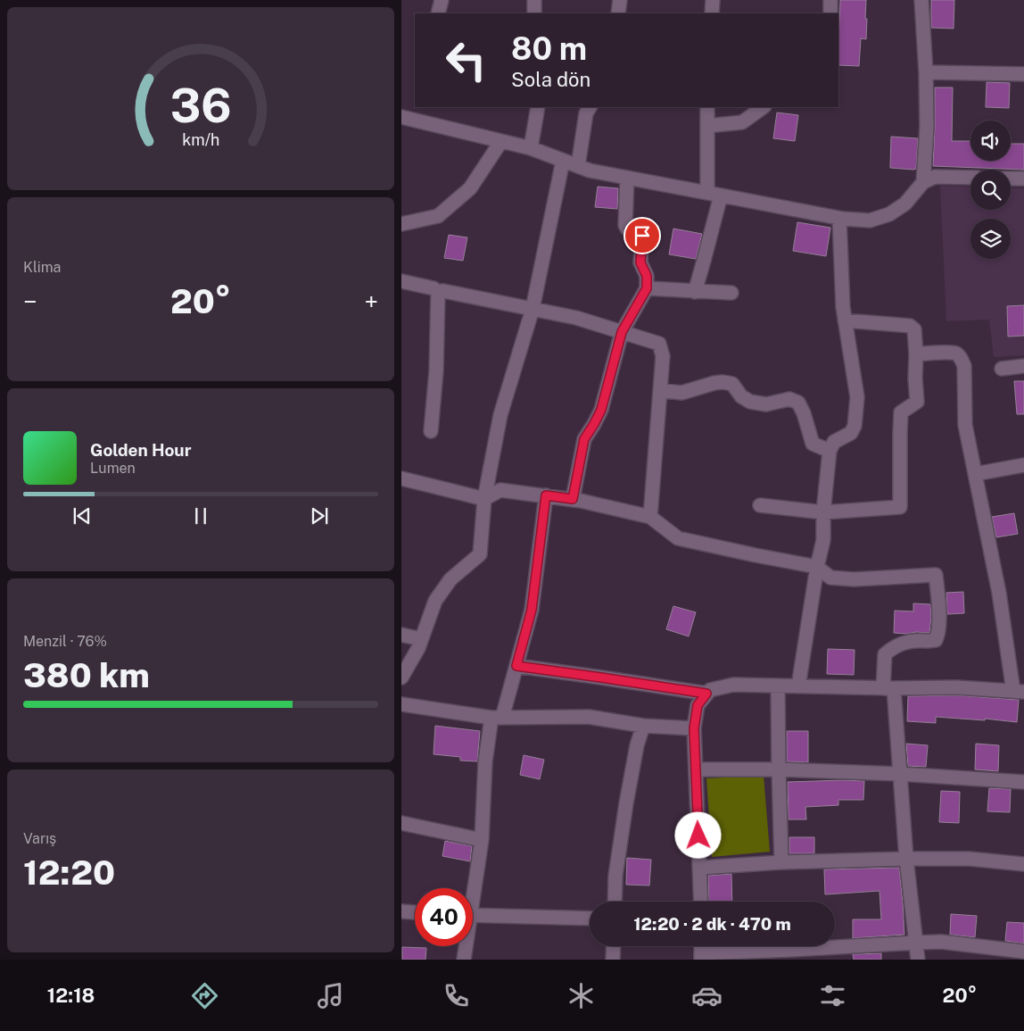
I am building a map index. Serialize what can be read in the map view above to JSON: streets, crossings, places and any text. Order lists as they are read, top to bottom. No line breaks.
{"page":{"turn":["80 m","Sola dön"],"tile":["Klima",["Menzil · 76%","380 km"],["Varış","12:20"]],"heat":["−","20°","+"],"song":["Golden Hour","Lumen"],"limit":"40","trip":"12:20 · 2 dk · 470 m","tabs":["12:18","20°"],"gauge":["36","km/h"]}}
